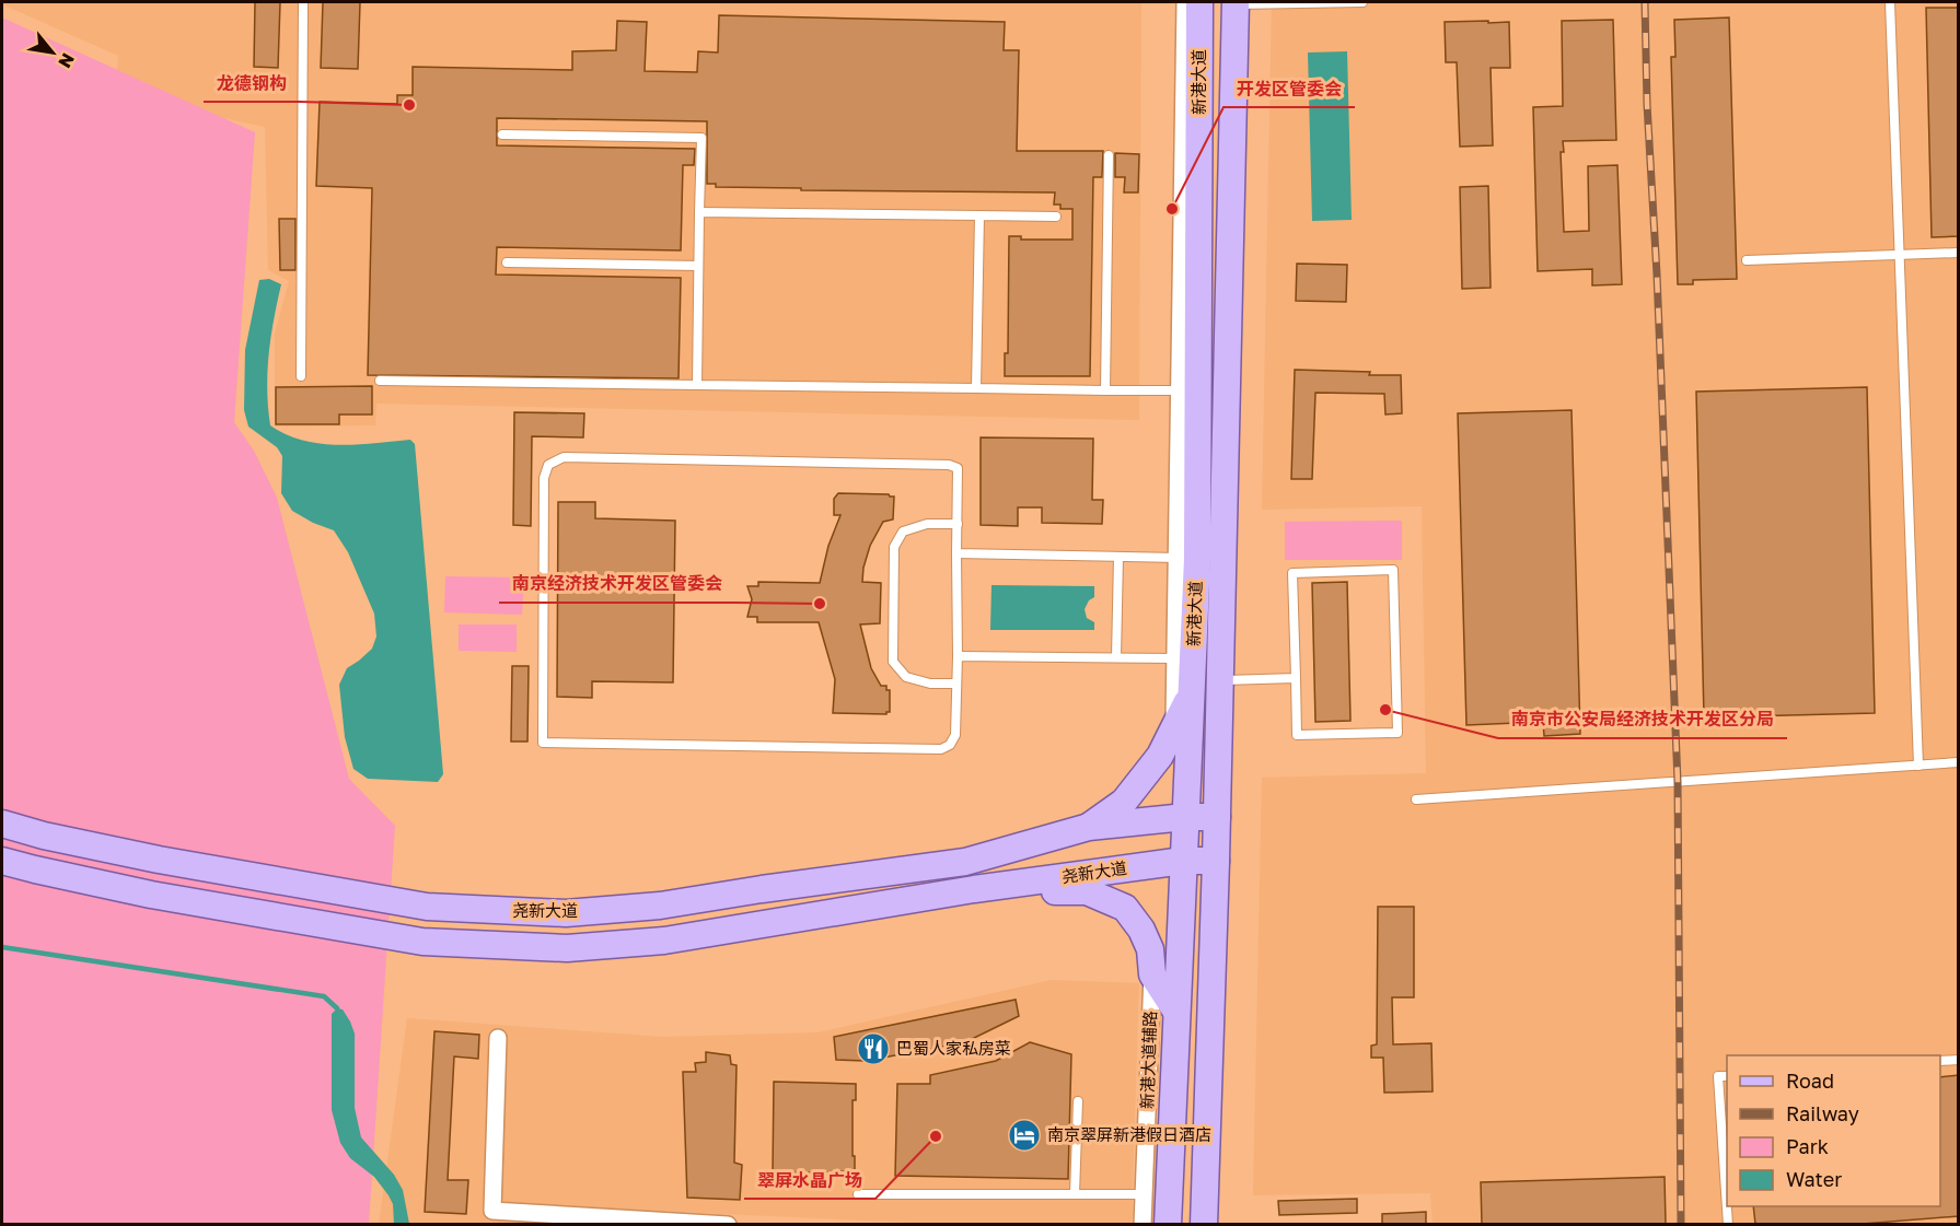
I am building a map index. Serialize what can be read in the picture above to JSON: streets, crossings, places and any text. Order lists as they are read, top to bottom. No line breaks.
{"streets":{"main road":["新港大道","尧新大道"],"street":["新港大道辅路"]},"crossings":[["新港大道","尧新大道"],["尧新大道","新港大道辅路"]],"places":{"other":["龙德钢构","开发区管委会","南京经济技术开发区管委会","南京市公安局经济技术开发区分局","翠屏水晶广场"],"restaurant":["巴蜀人家私房菜"],"hotel":["南京翠屏新港假日酒店"]},"legend":["Road","Railway","Park","Water"],"north":"bottom right"}
